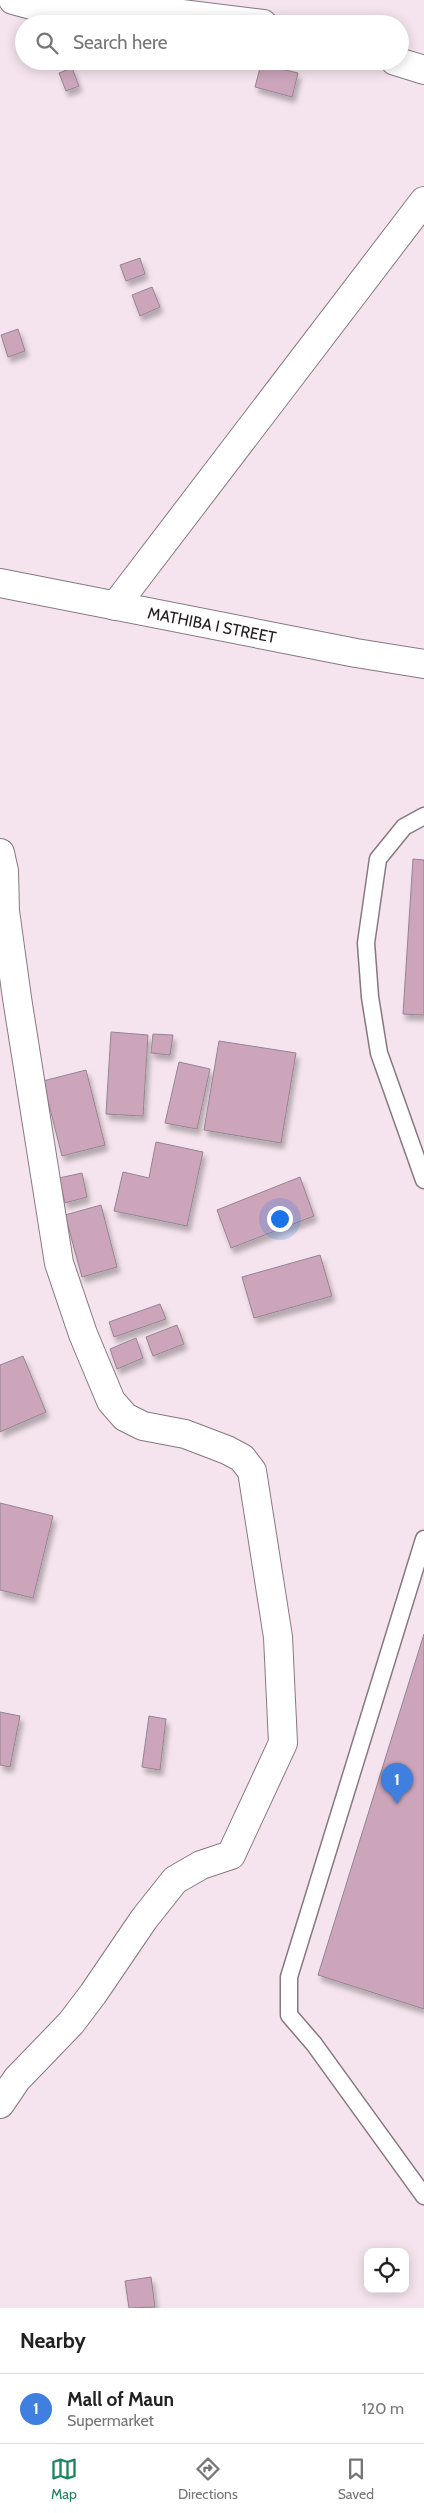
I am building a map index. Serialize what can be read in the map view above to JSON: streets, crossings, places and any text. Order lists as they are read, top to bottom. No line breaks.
{"streets":{"street":["MATHIBA I STREET"]},"page":{"search":"Search here","pins":"1","heading":"Nearby","list":[{"mark":"1","name":"Mall of Maun","note":"Supermarket","value":"120 m"}],"nav":["Map","Directions","Saved"]}}
